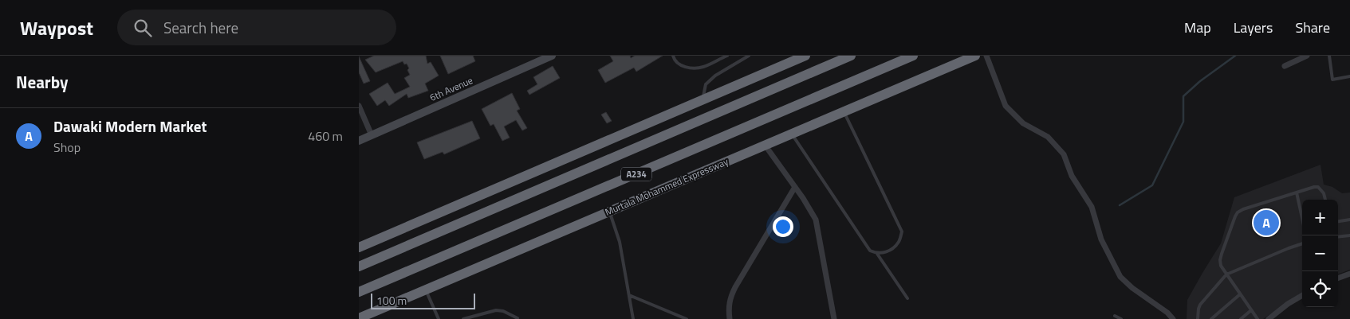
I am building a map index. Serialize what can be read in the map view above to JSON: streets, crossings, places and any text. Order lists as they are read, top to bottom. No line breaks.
{"streets":{"highway":["A234","Murtala Mohammed Expressway"],"street":["6th Avenue"]},"scale_bar":"100 m","page":{"header":"Waypost","search":"Search here","nav":["Map","Layers","Share"],"heading":"Nearby","list":[{"mark":"A","name":"Dawaki Modern Market","note":"Shop","value":"460 m"}],"map_buttons":["+","−"],"pins":"A","scale":"100 m"}}
